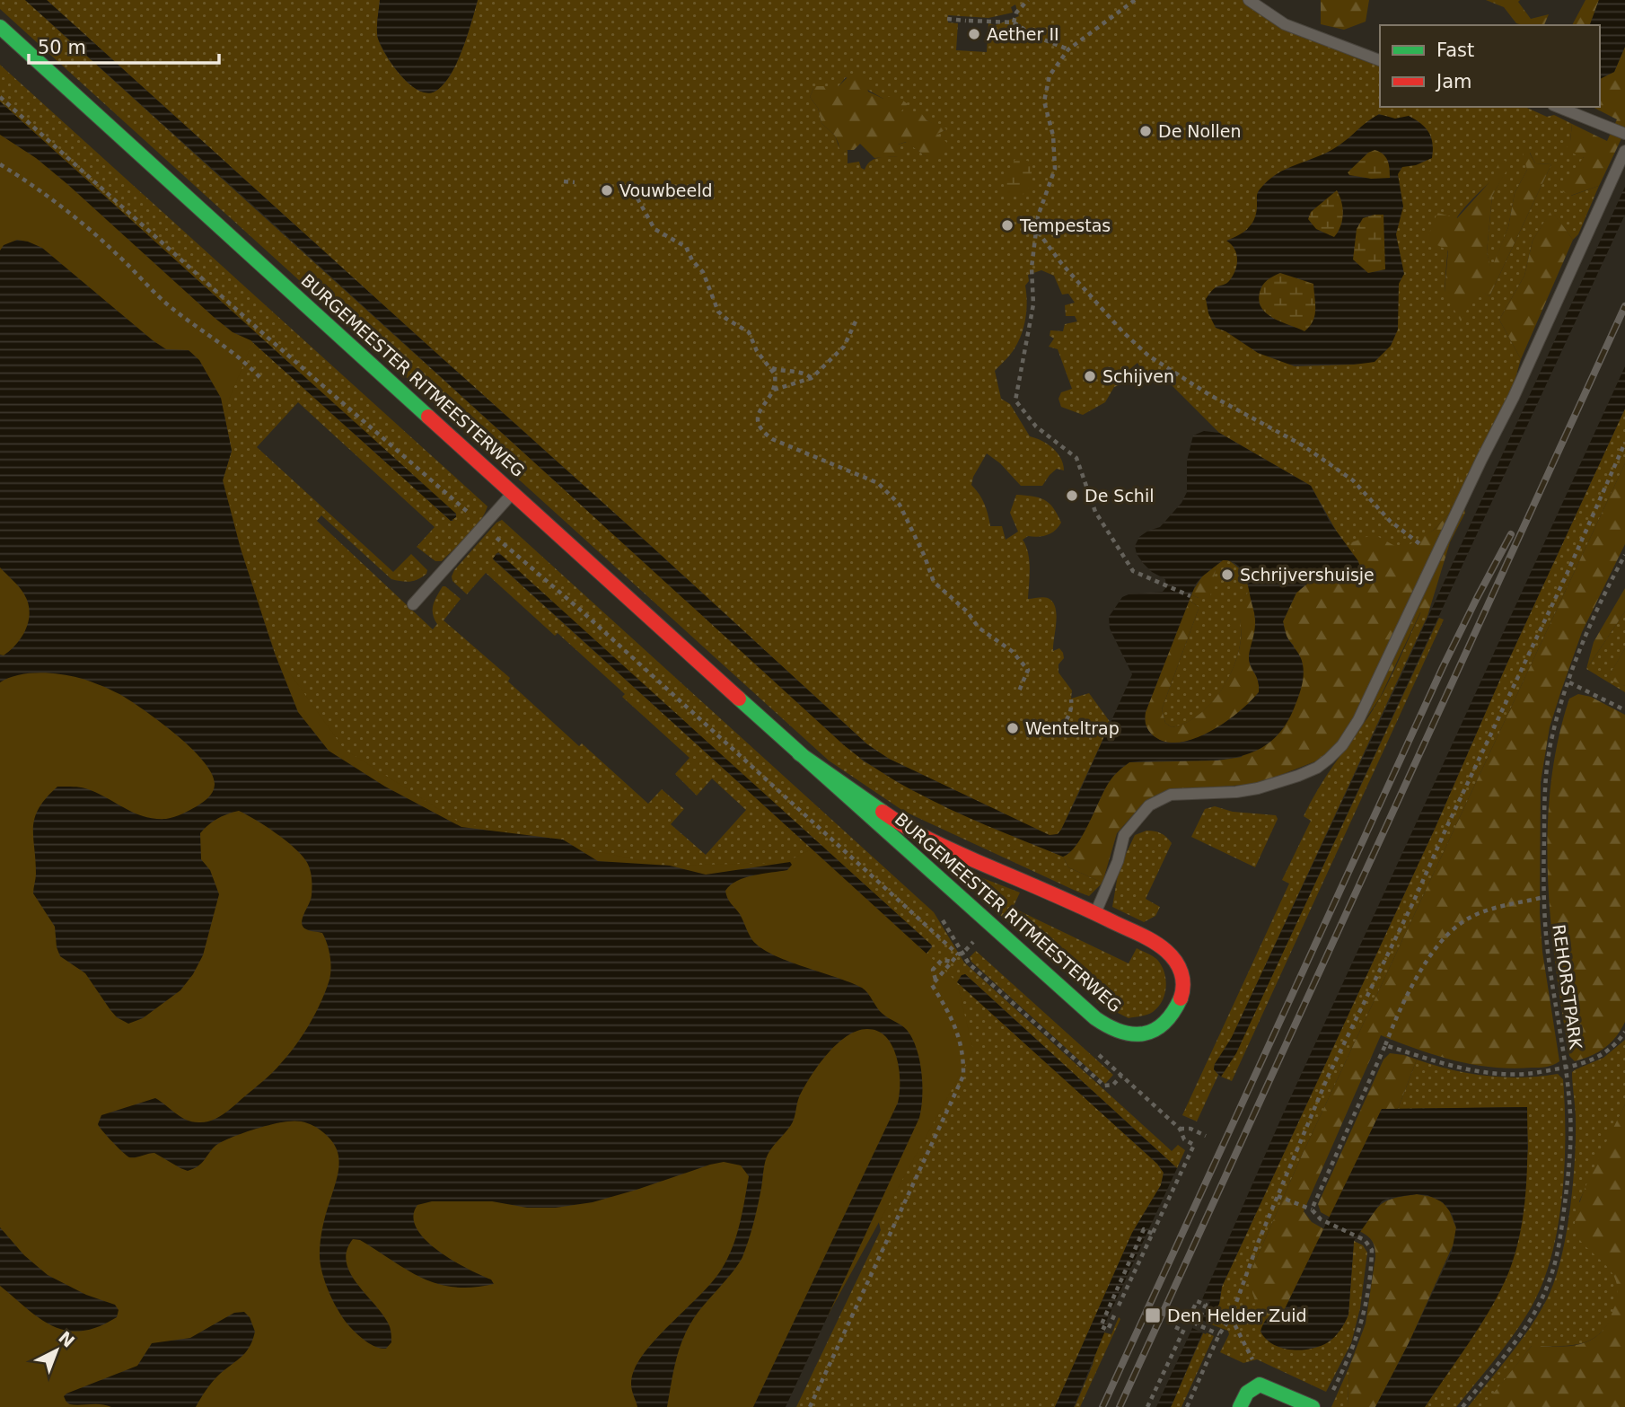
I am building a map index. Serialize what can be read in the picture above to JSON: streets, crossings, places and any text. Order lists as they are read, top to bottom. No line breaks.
{"streets":{"street":["BURGEMEESTER RITMEESTERWEG"],"path":["REHORSTPARK"]},"places":{"other":["Aether II","De Nollen","Vouwbeeld","Tempestas","Schijven","De Schil","Schrijvershuisje","Wenteltrap"],"transit":["Den Helder Zuid"]},"legend":["Fast","Jam"],"scale_bar":"50 m","north":"top right"}
